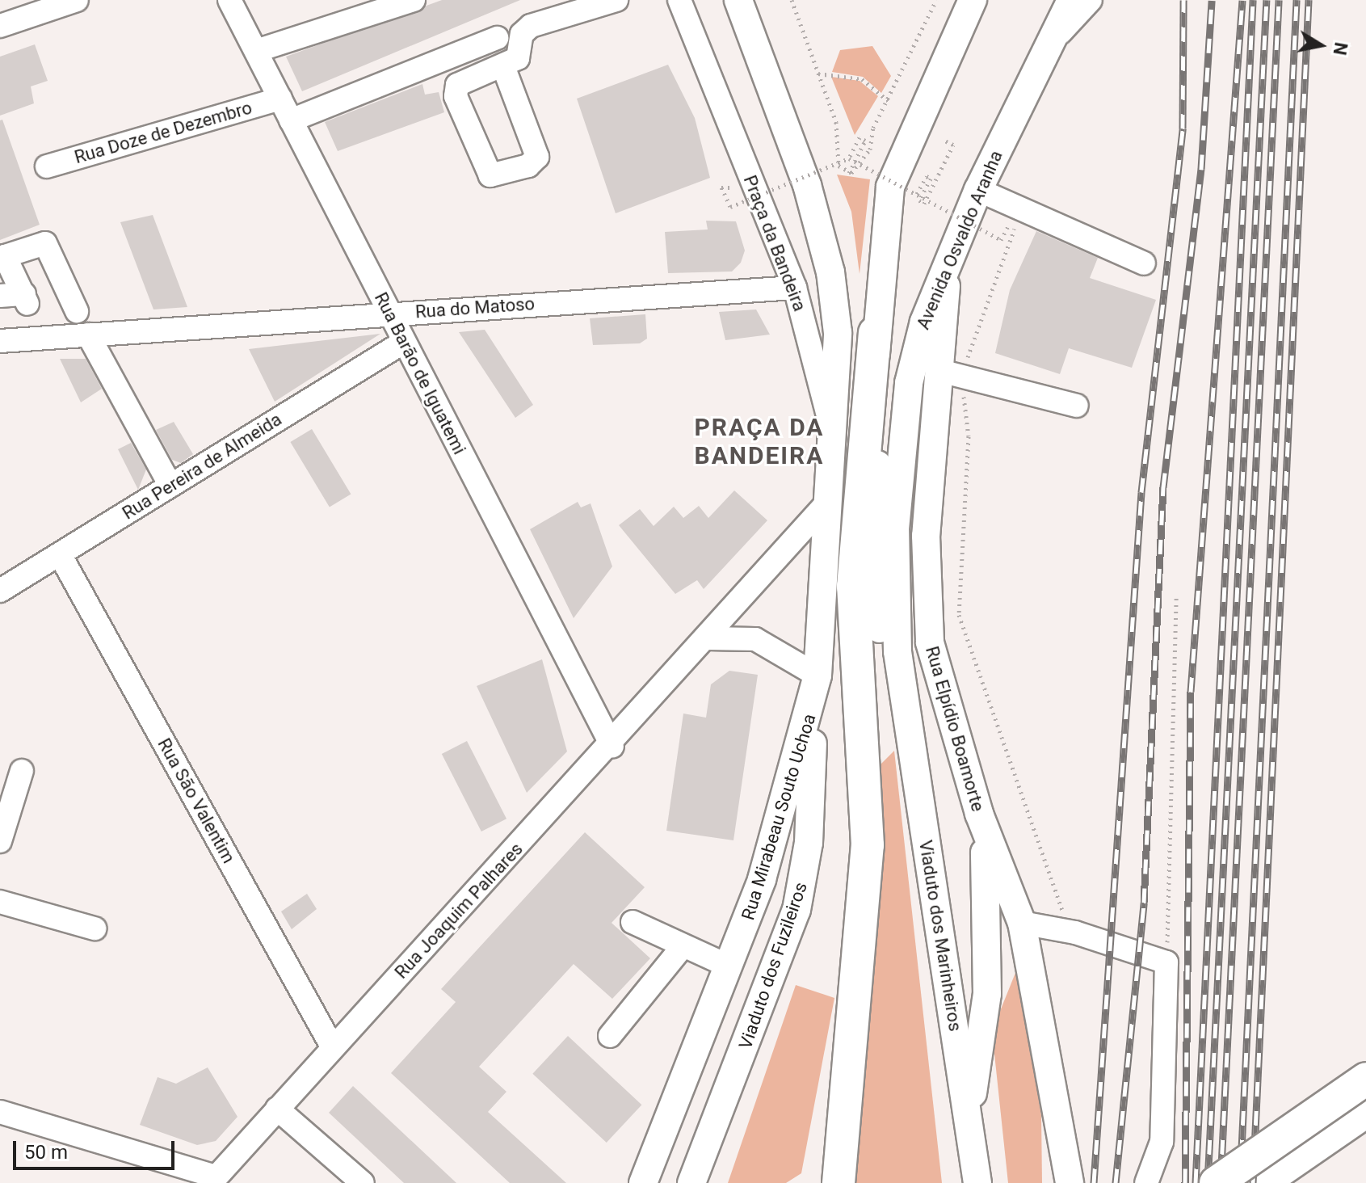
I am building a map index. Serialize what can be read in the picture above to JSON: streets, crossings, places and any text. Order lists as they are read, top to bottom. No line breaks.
{"streets":{"main road":["Avenida Osvaldo Aranha","Praça da Bandeira","Rua Elpídio Boamorte","Rua Mirabeau Souto Uchoa","Viaduto dos Marinheiros","Viaduto dos Fuzileiros"],"street":["Rua Doze de Dezembro","Rua do Matoso","Rua Barão de Iguatemi","Rua Pereira de Almeida","Rua São Valentim","Rua Joaquim Palhares"]},"crossings":[["Rua Doze de Dezembro","Rua Barão de Iguatemi"],["Avenida Osvaldo Aranha","Rua Elpídio Boamorte"],["Avenida Osvaldo Aranha","Viaduto dos Marinheiros"],["Praça da Bandeira","Rua do Matoso"],["Praça da Bandeira","Rua Mirabeau Souto Uchoa"],["Rua do Matoso","Rua Barão de Iguatemi"],["Rua Barão de Iguatemi","Rua Pereira de Almeida"],["Rua Barão de Iguatemi","Rua Joaquim Palhares"],["Rua Pereira de Almeida","Rua São Valentim"],["Rua São Valentim","Rua Joaquim Palhares"],["Rua Mirabeau Souto Uchoa","Rua Joaquim Palhares"],["Rua Mirabeau Souto Uchoa","Viaduto dos Fuzileiros"]],"districts":["PRAÇA DA BANDEIRA"],"scale_bar":"50 m","north":"right"}
